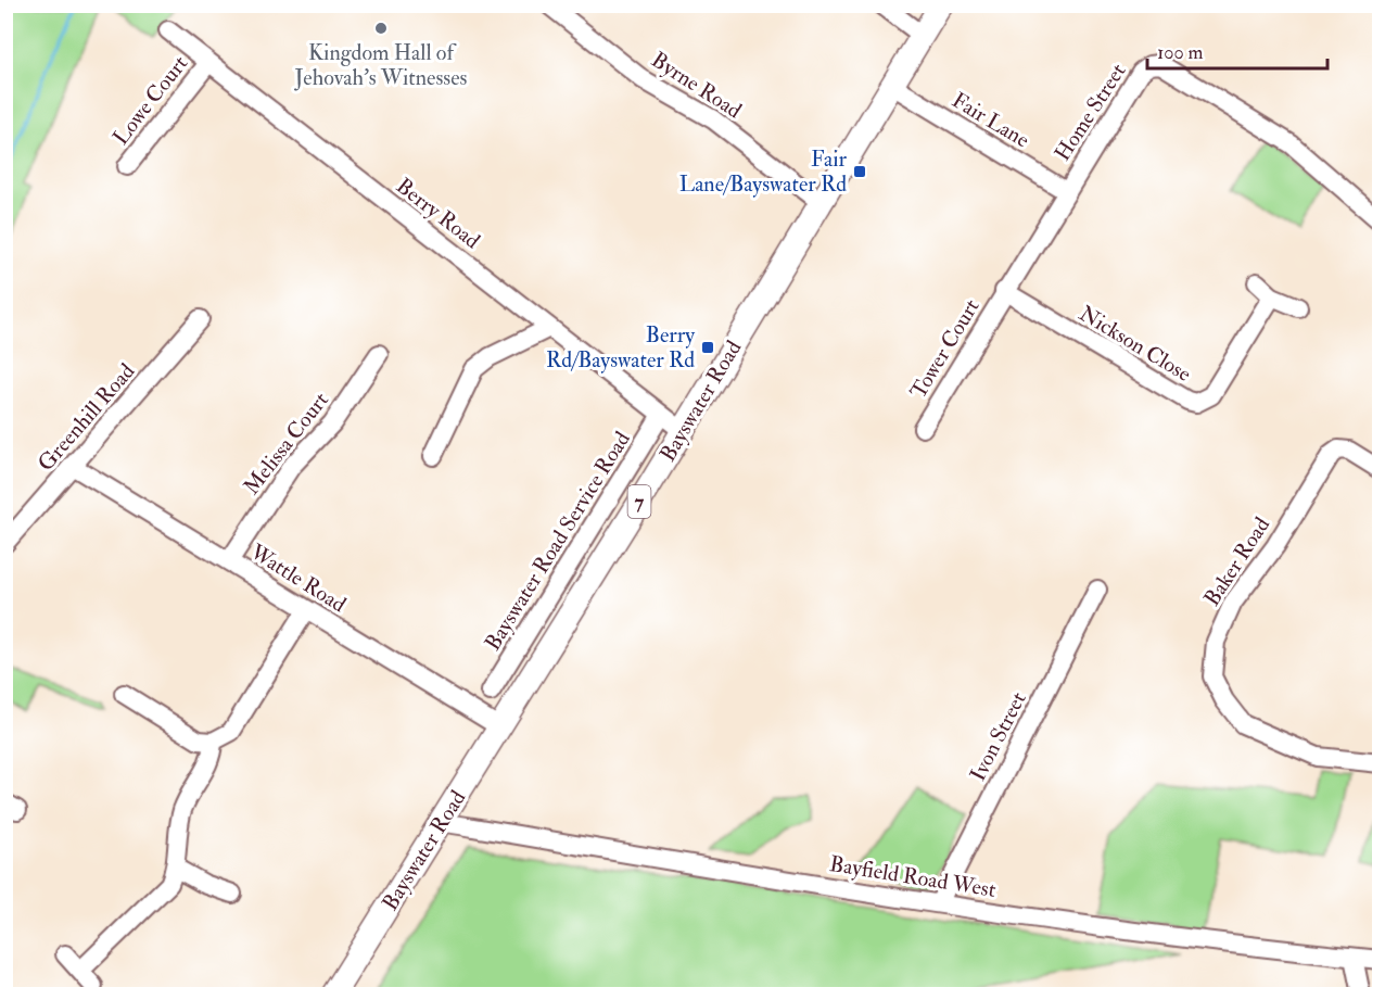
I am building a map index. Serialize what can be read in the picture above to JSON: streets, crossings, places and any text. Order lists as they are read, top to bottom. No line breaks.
{"streets":{"main road":["Bayswater Road","7"],"street":["Byrne Road","Lowe Court","Home Street","Fair Lane","Berry Road","Nickson Close","Tower Court","Greenhill Road","Melissa Court","Bayswater Road Service Road","Baker Road","Wattle Road","Ivon Street","Bayfield Road West"]},"crossings":[["Byrne Road","Bayswater Road"],["Lowe Court","Berry Road"],["Home Street","Fair Lane"],["Home Street","Nickson Close"],["Home Street","Tower Court"],["Fair Lane","Bayswater Road"],["Berry Road","Bayswater Road"],["Berry Road","Bayswater Road Service Road"],["Nickson Close","Tower Court"],["Bayswater Road","Wattle Road"],["Bayswater Road","Bayfield Road West"],["Greenhill Road","Wattle Road"],["Melissa Court","Wattle Road"],["Ivon Street","Bayfield Road West"]],"places":{"other":["Kingdom Hall of Jehovah's Witnesses"],"transit":["Fair Lane/Bayswater Rd","Berry Rd/Bayswater Rd"]},"scale_bar":"100 m"}
